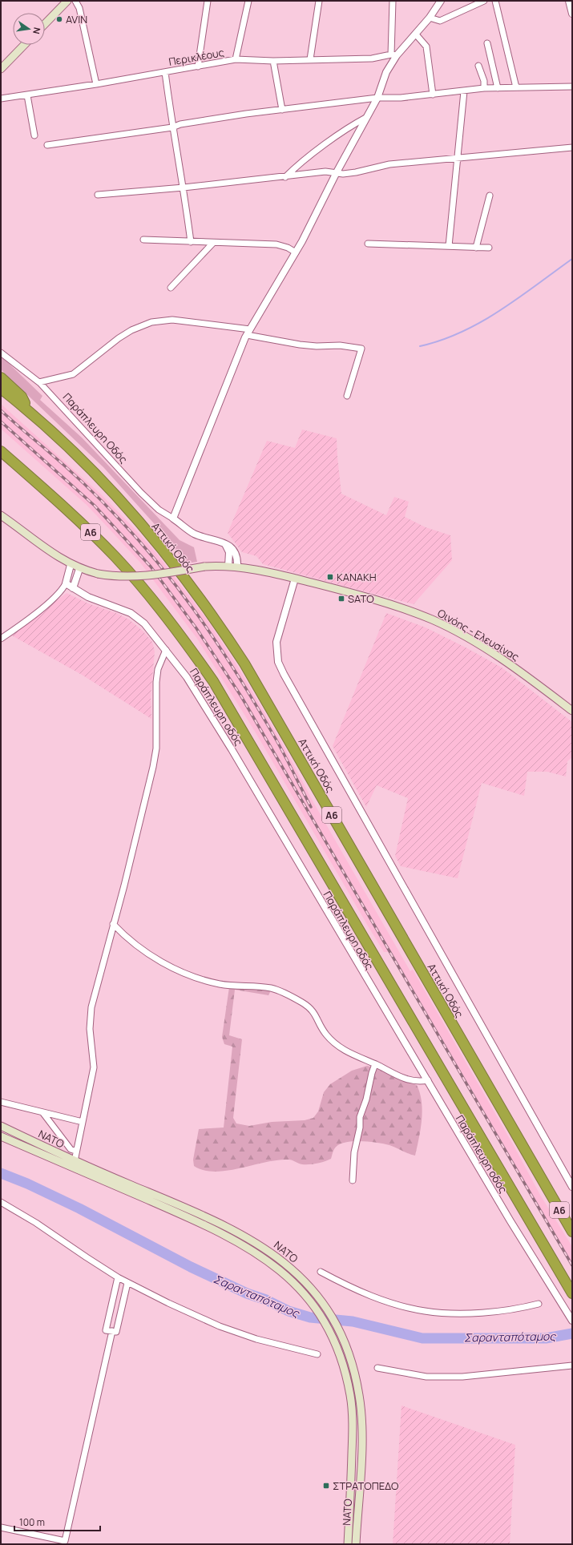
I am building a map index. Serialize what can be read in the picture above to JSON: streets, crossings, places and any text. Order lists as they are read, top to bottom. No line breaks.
{"streets":{"highway":["Α6","Αττική Οδός"],"main road":["Οινόης - Ελευσίνας","ΝΑΤΟ"],"street":["Περικλέους","Παράπλευρη Οδός","Παράπλευρη οδός"]},"water":["Σαρανταπόταμος"],"places":{"other":["AVIN"],"transit":["ΚΑΝΑΚΗ","SATO","ΣΤΡΑΤΟΠΕΔΟ"]},"scale_bar":"100 m","north":"right"}
